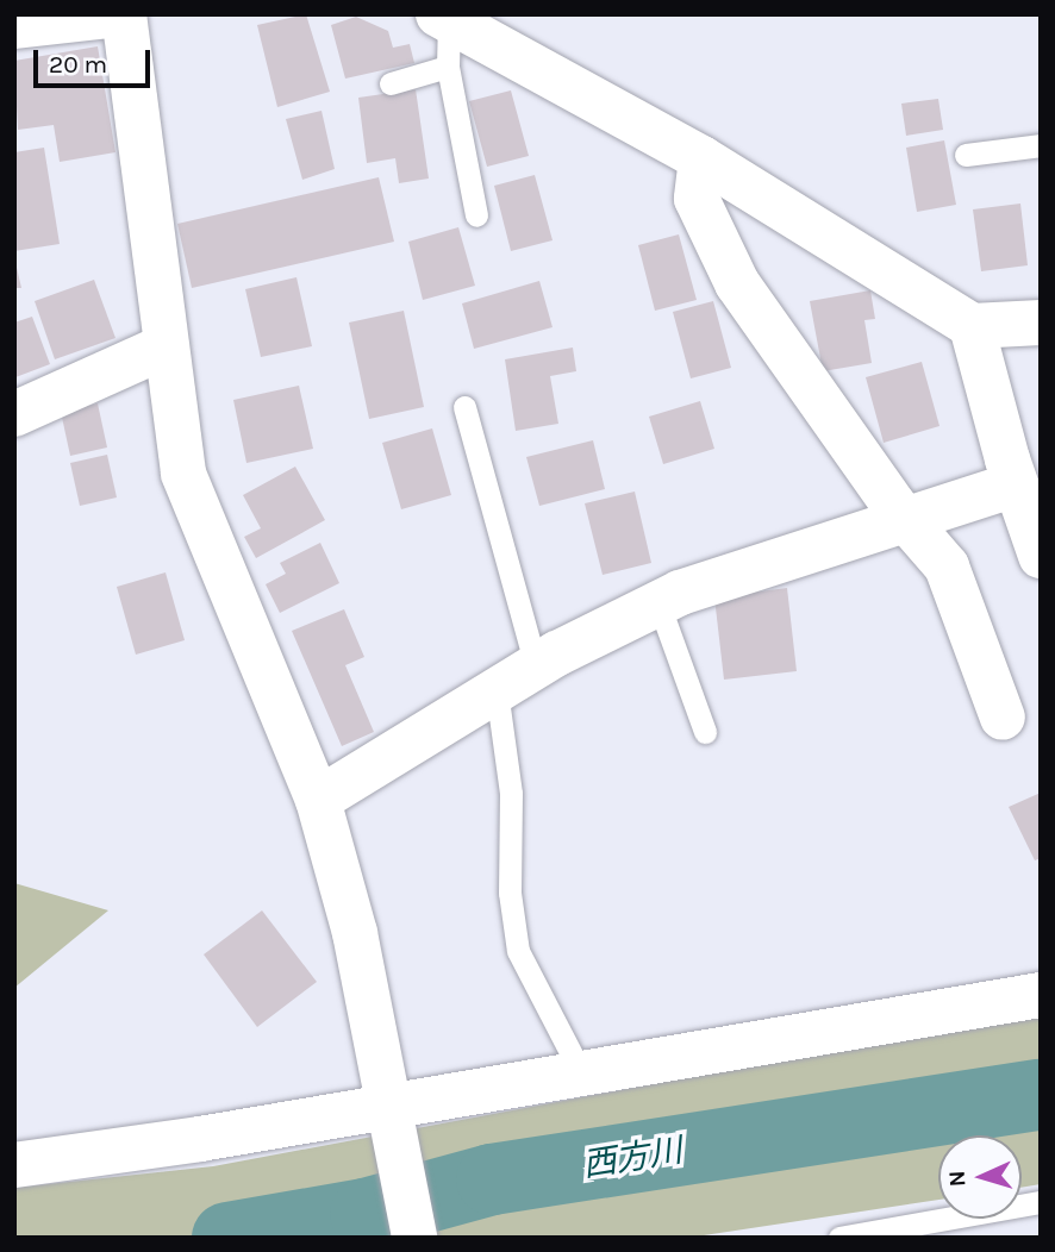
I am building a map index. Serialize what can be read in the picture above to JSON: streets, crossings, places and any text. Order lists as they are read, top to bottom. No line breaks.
{"water":["西方川"],"scale_bar":"20 m","north":"left"}
